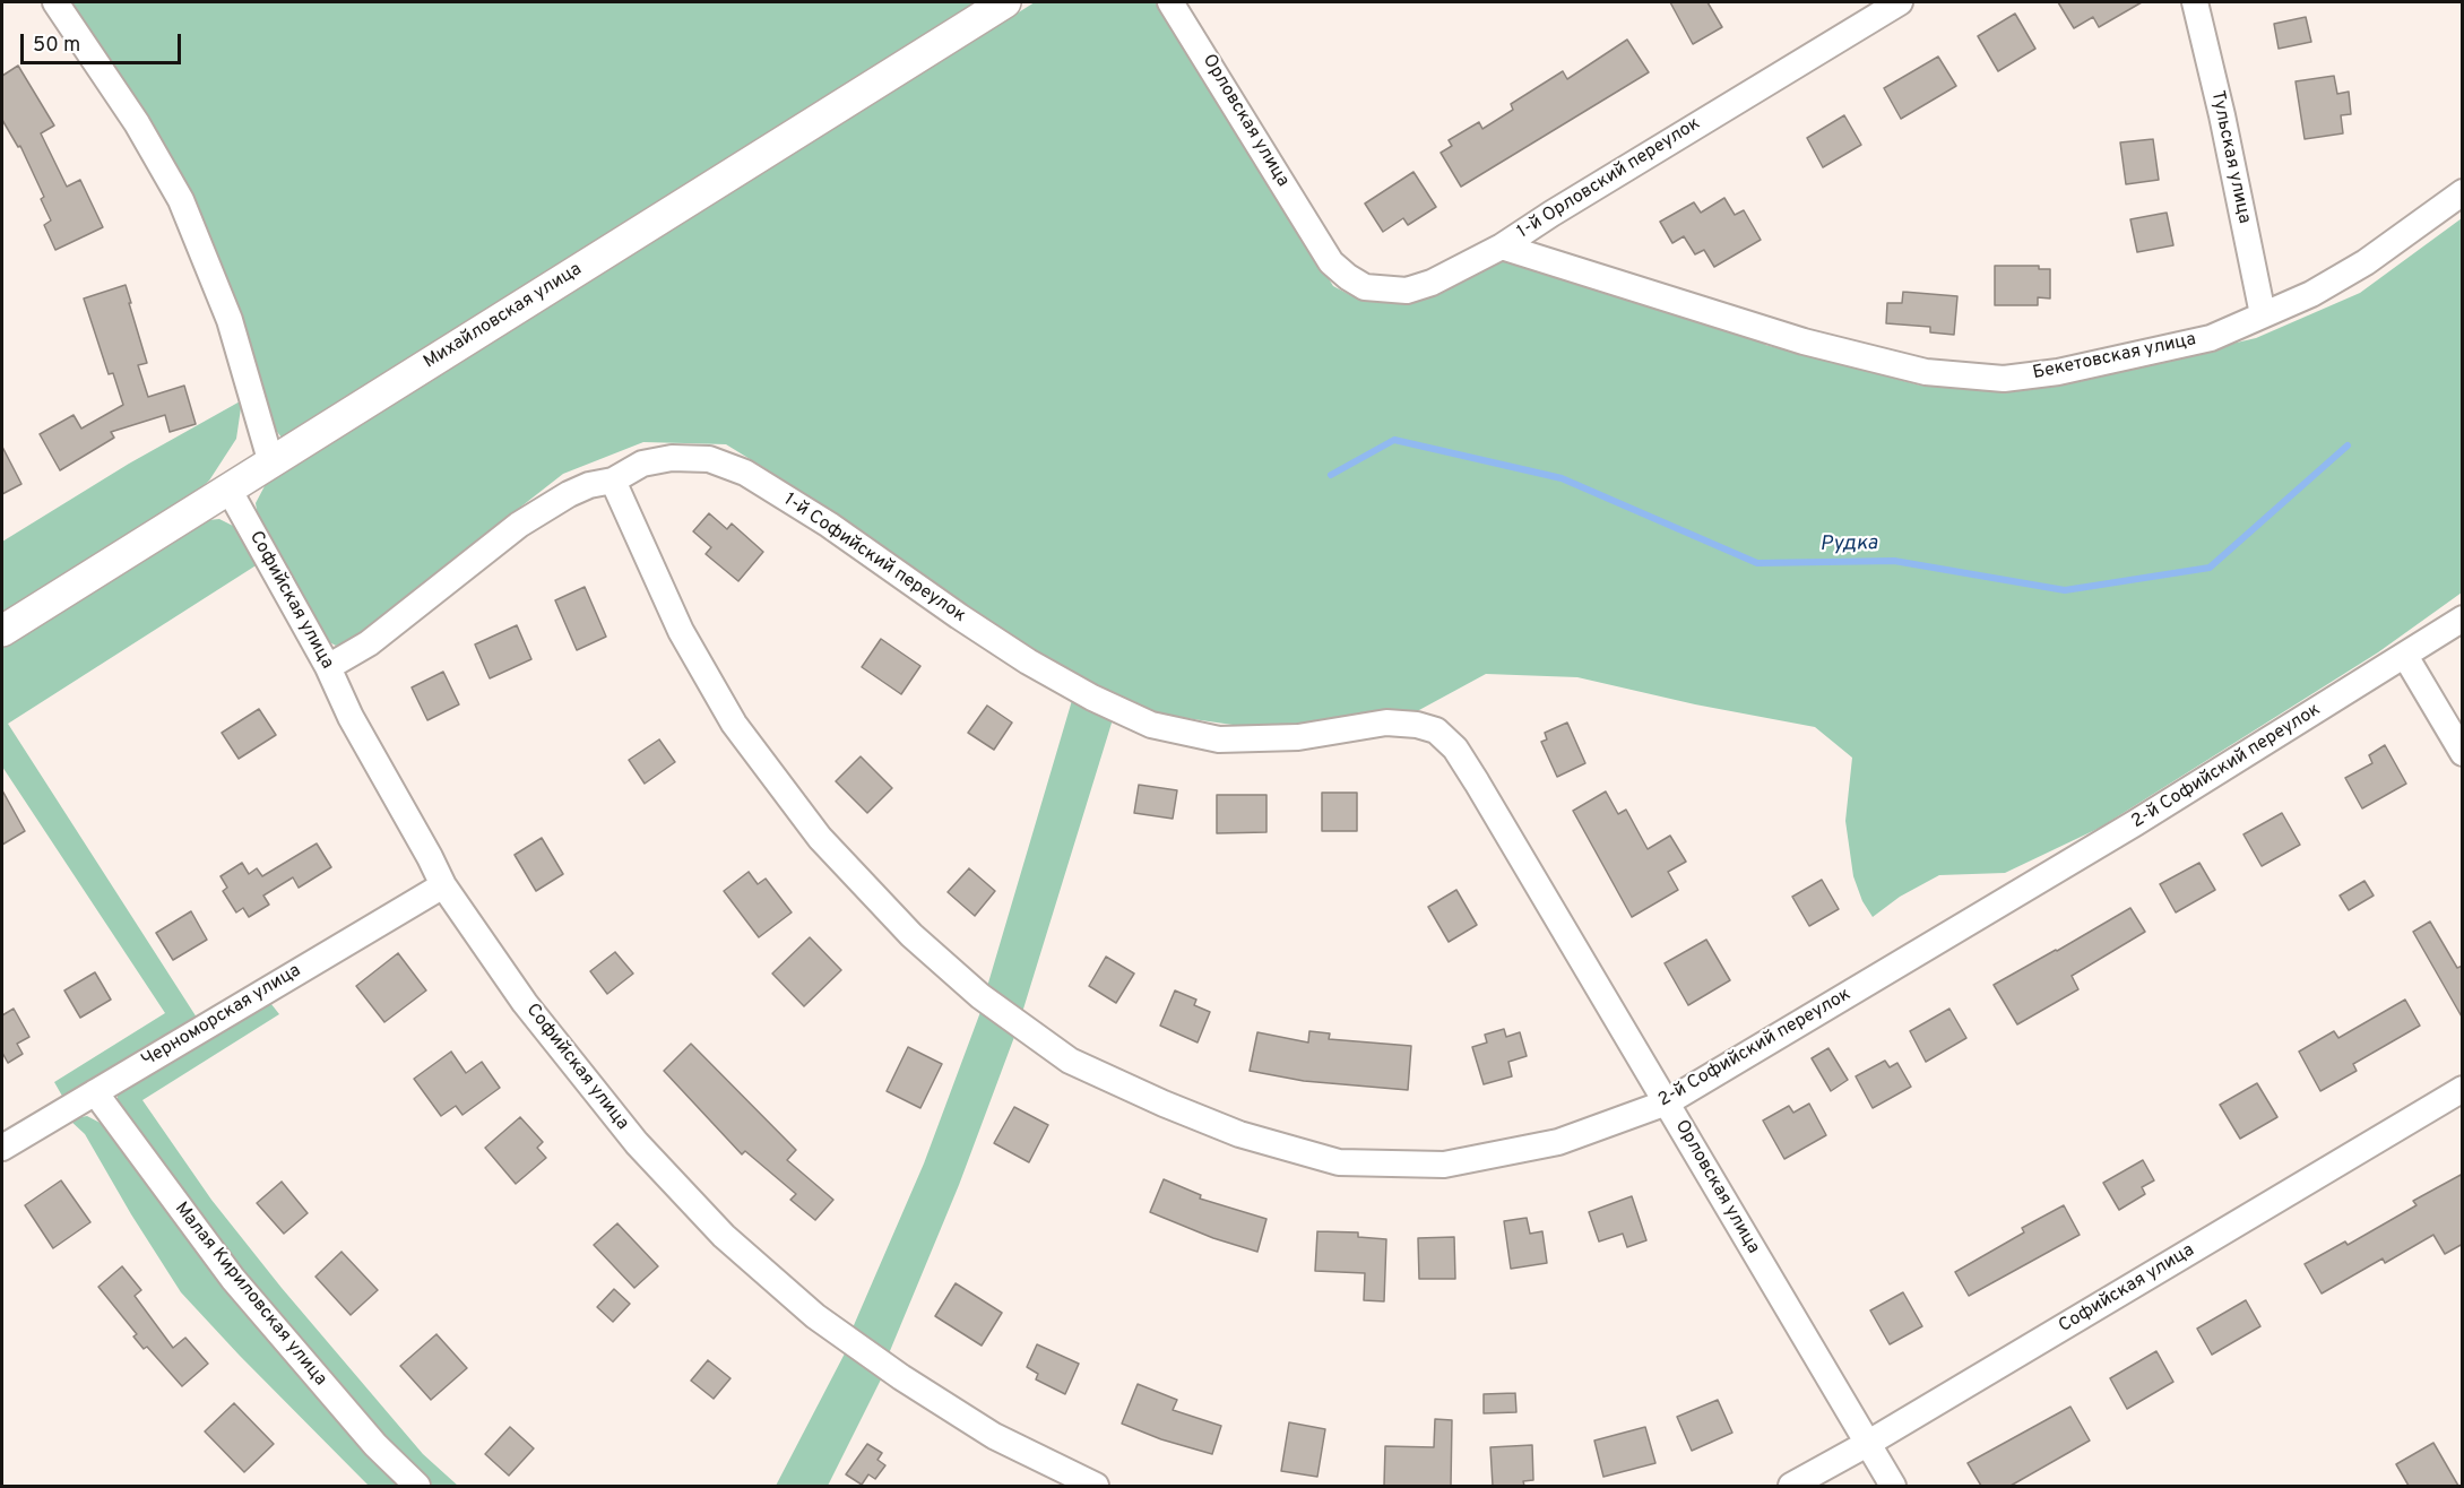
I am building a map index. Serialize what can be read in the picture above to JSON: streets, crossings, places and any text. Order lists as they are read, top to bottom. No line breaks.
{"streets":{"street":["Орловская улица","Тульская улица","1-й Орловский переулок","Михайловская улица","Бекетовская улица","1-й Софийский переулок","Софийская улица","2-й Софийский переулок","Черноморская улица","Малая Кириловская улица"]},"crossings":[["Орловская улица","1-й Орловский переулок"],["Орловская улица","1-й Софийский переулок"],["Орловская улица","Софийская улица"],["Орловская улица","2-й Софийский переулок"],["Тульская улица","Бекетовская улица"],["1-й Орловский переулок","Бекетовская улица"],["Михайловская улица","Софийская улица"],["1-й Софийский переулок","Софийская улица"],["1-й Софийский переулок","2-й Софийский переулок"],["Софийская улица","Черноморская улица"],["Черноморская улица","Малая Кириловская улица"]],"water":["Рудка"],"scale_bar":"50 m"}
